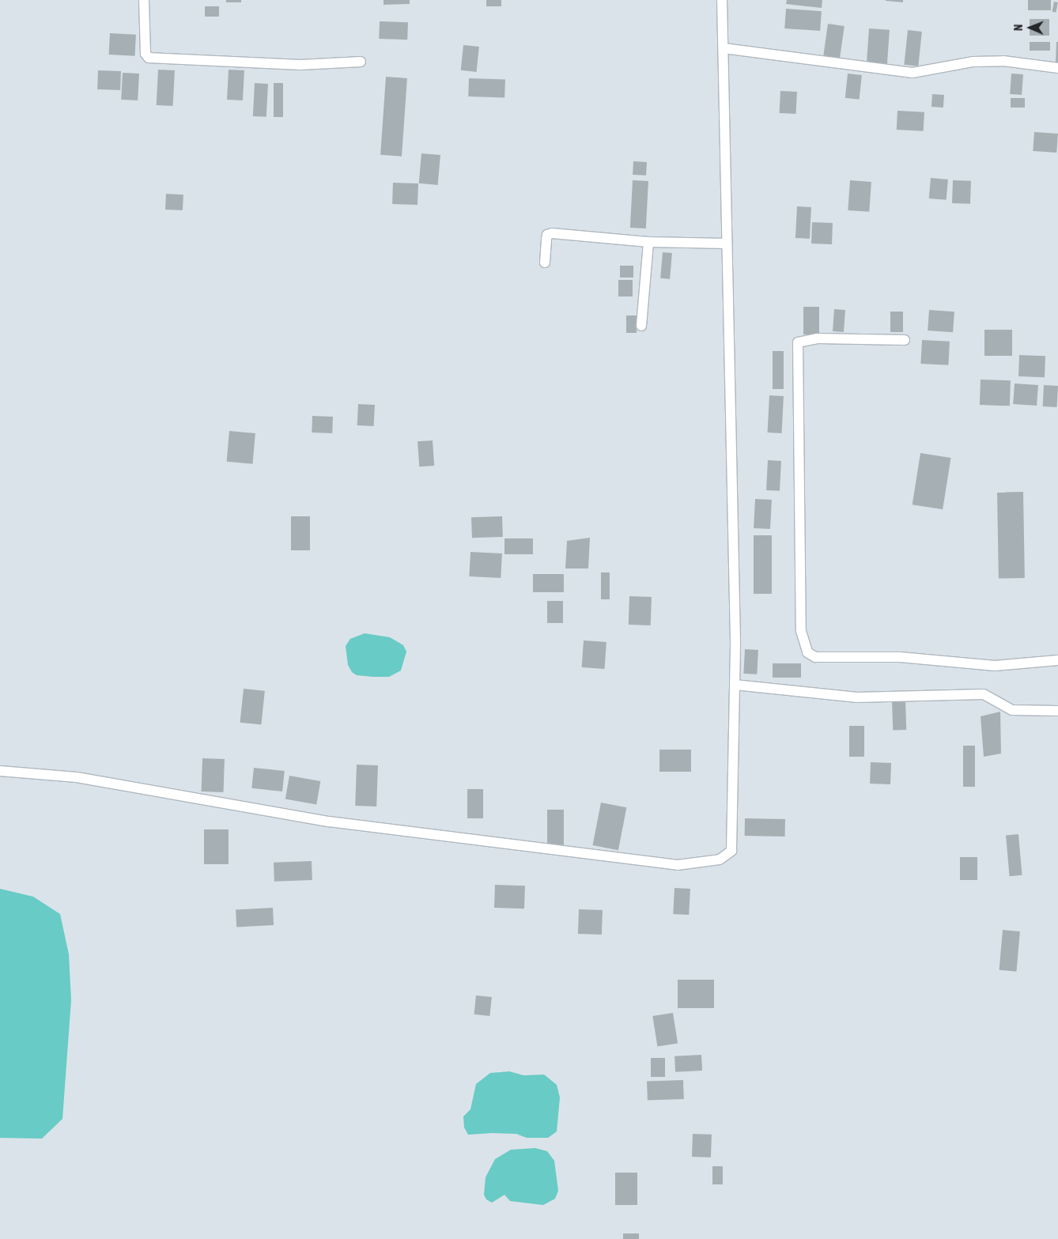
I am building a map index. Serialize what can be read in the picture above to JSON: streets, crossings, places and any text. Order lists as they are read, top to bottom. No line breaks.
{"north":"left"}
